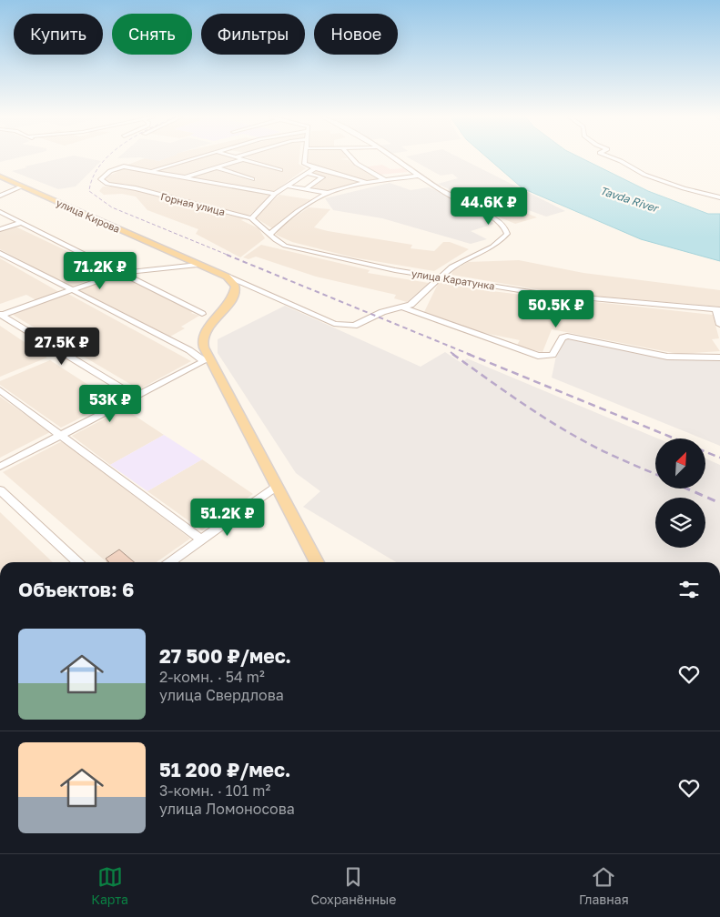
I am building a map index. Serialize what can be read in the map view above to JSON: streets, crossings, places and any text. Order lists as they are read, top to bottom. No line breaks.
{"streets":{"main road":["улица Кирова"],"street":["Горная улица","улица Каратунка"]},"crossings":[["Горная улица","улица Каратунка"]],"water":["Tavda River"],"north":"top right","page":{"chip":["Купить","Снять","Фильтры","Новое"],"price":["44.6K ₽","71.2K ₽","50.5K ₽","27.5K ₽","53K ₽","51.2K ₽"],"heading":"Объектов: 6","list":[{"name":"27 500 ₽/мес.","note":"2-комн. · 54 m² · улица Свердлова"},{"name":"51 200 ₽/мес.","note":"3-комн. · 101 m² · улица Ломоносова"}],"tabs":["Карта","Сохранённые","Главная"]}}
